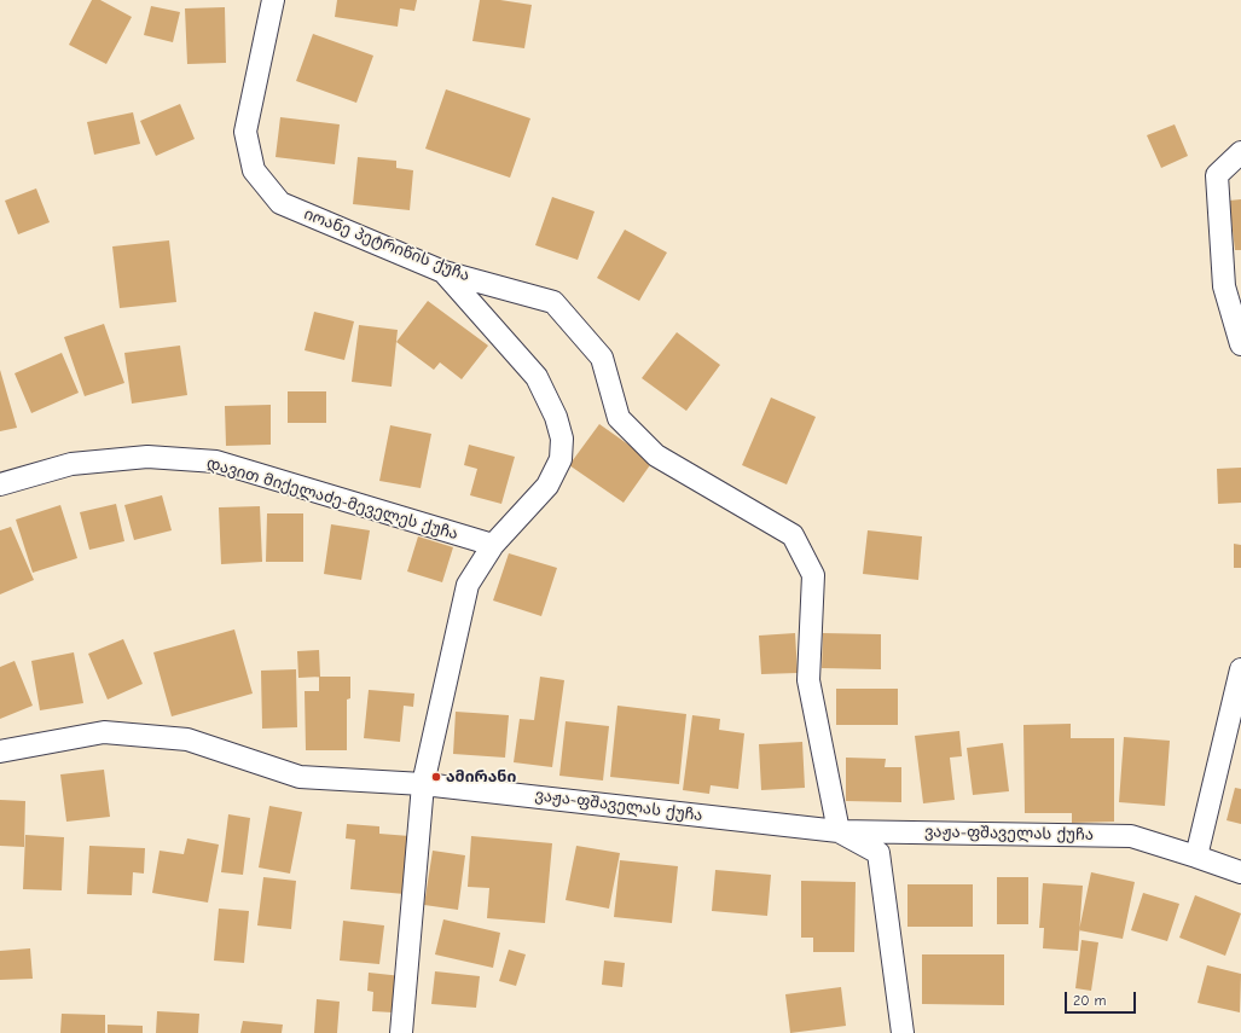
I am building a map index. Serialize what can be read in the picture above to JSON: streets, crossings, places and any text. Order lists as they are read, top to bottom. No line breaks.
{"streets":{"street":["იოანე პეტრიწის ქუჩა","დავით მიქელაძე-მეველეს ქუჩა","ვაჟა-ფშაველას ქუჩა"]},"crossings":[["იოანე პეტრიწის ქუჩა","ვაჟა-ფშაველას ქუჩა"]],"places":["ამირანი"],"scale_bar":"20 m"}
